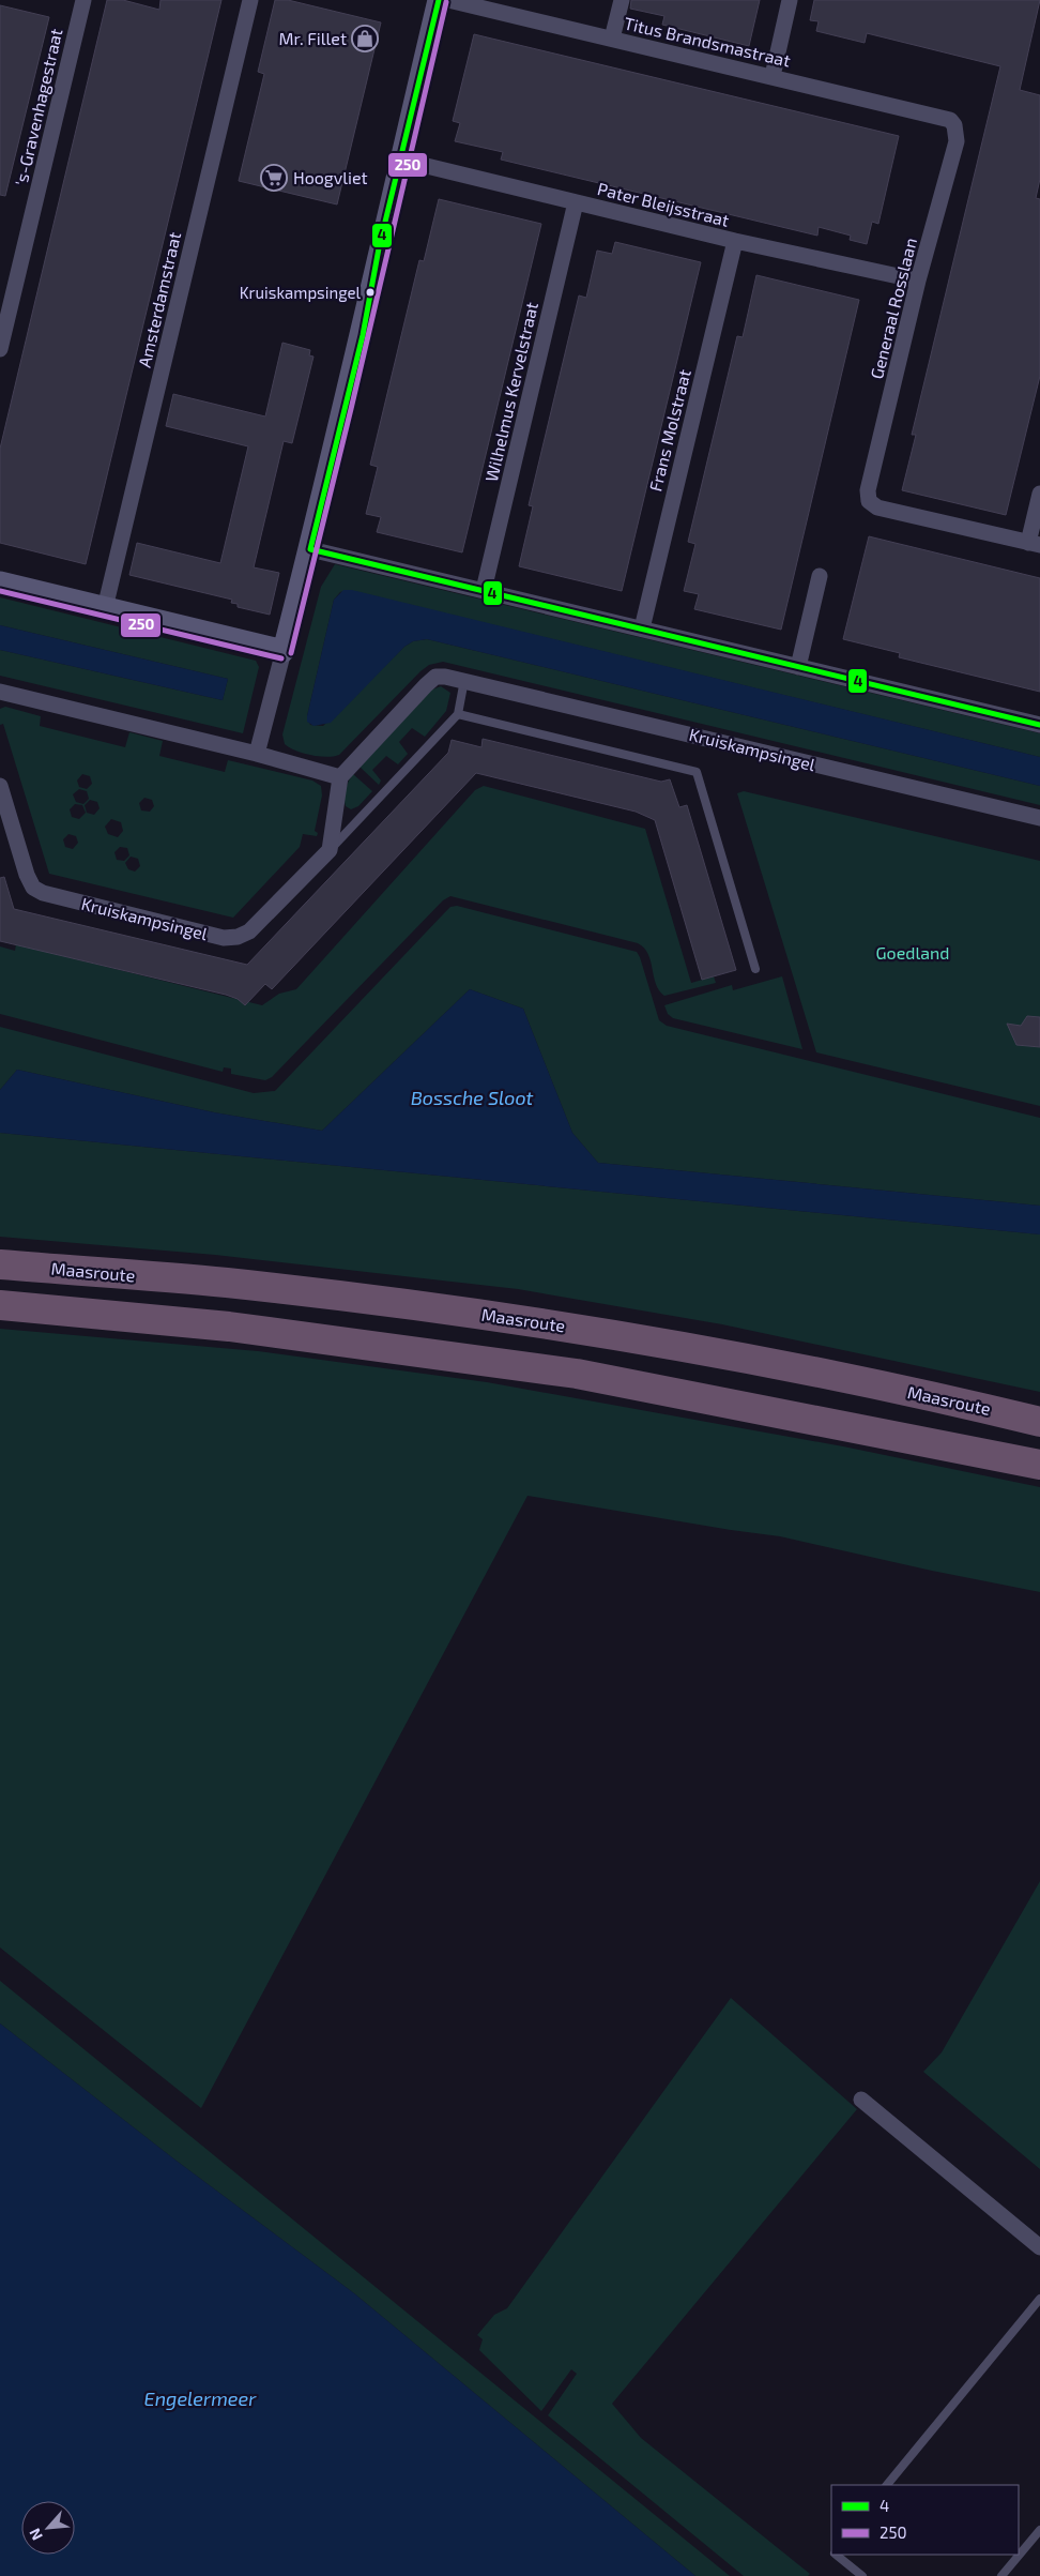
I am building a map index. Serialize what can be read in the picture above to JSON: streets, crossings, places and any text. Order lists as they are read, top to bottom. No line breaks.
{"streets":{"highway":["Maasroute"],"street":["Titus Brandsmastraat","'s-Gravenhagestraat","Pater Bleijsstraat","Amsterdamstraat","Generaal Rosslaan","Wilhelmus Kervelstraat","Frans Molstraat","Kruiskampsingel"]},"crossings":[["Titus Brandsmastraat","Generaal Rosslaan"],["Pater Bleijsstraat","Generaal Rosslaan"],["Pater Bleijsstraat","Wilhelmus Kervelstraat"],["Pater Bleijsstraat","Frans Molstraat"]],"water":["Bossche Sloot","Engelermeer"],"parks":["Goedland"],"places":{"shop":["Mr. Fillet"],"supermarket":["Hoogvliet"],"other":["Kruiskampsingel"]},"lines":["transit line 4","transit line 250"],"legend":["4","250"],"north":"bottom left"}
